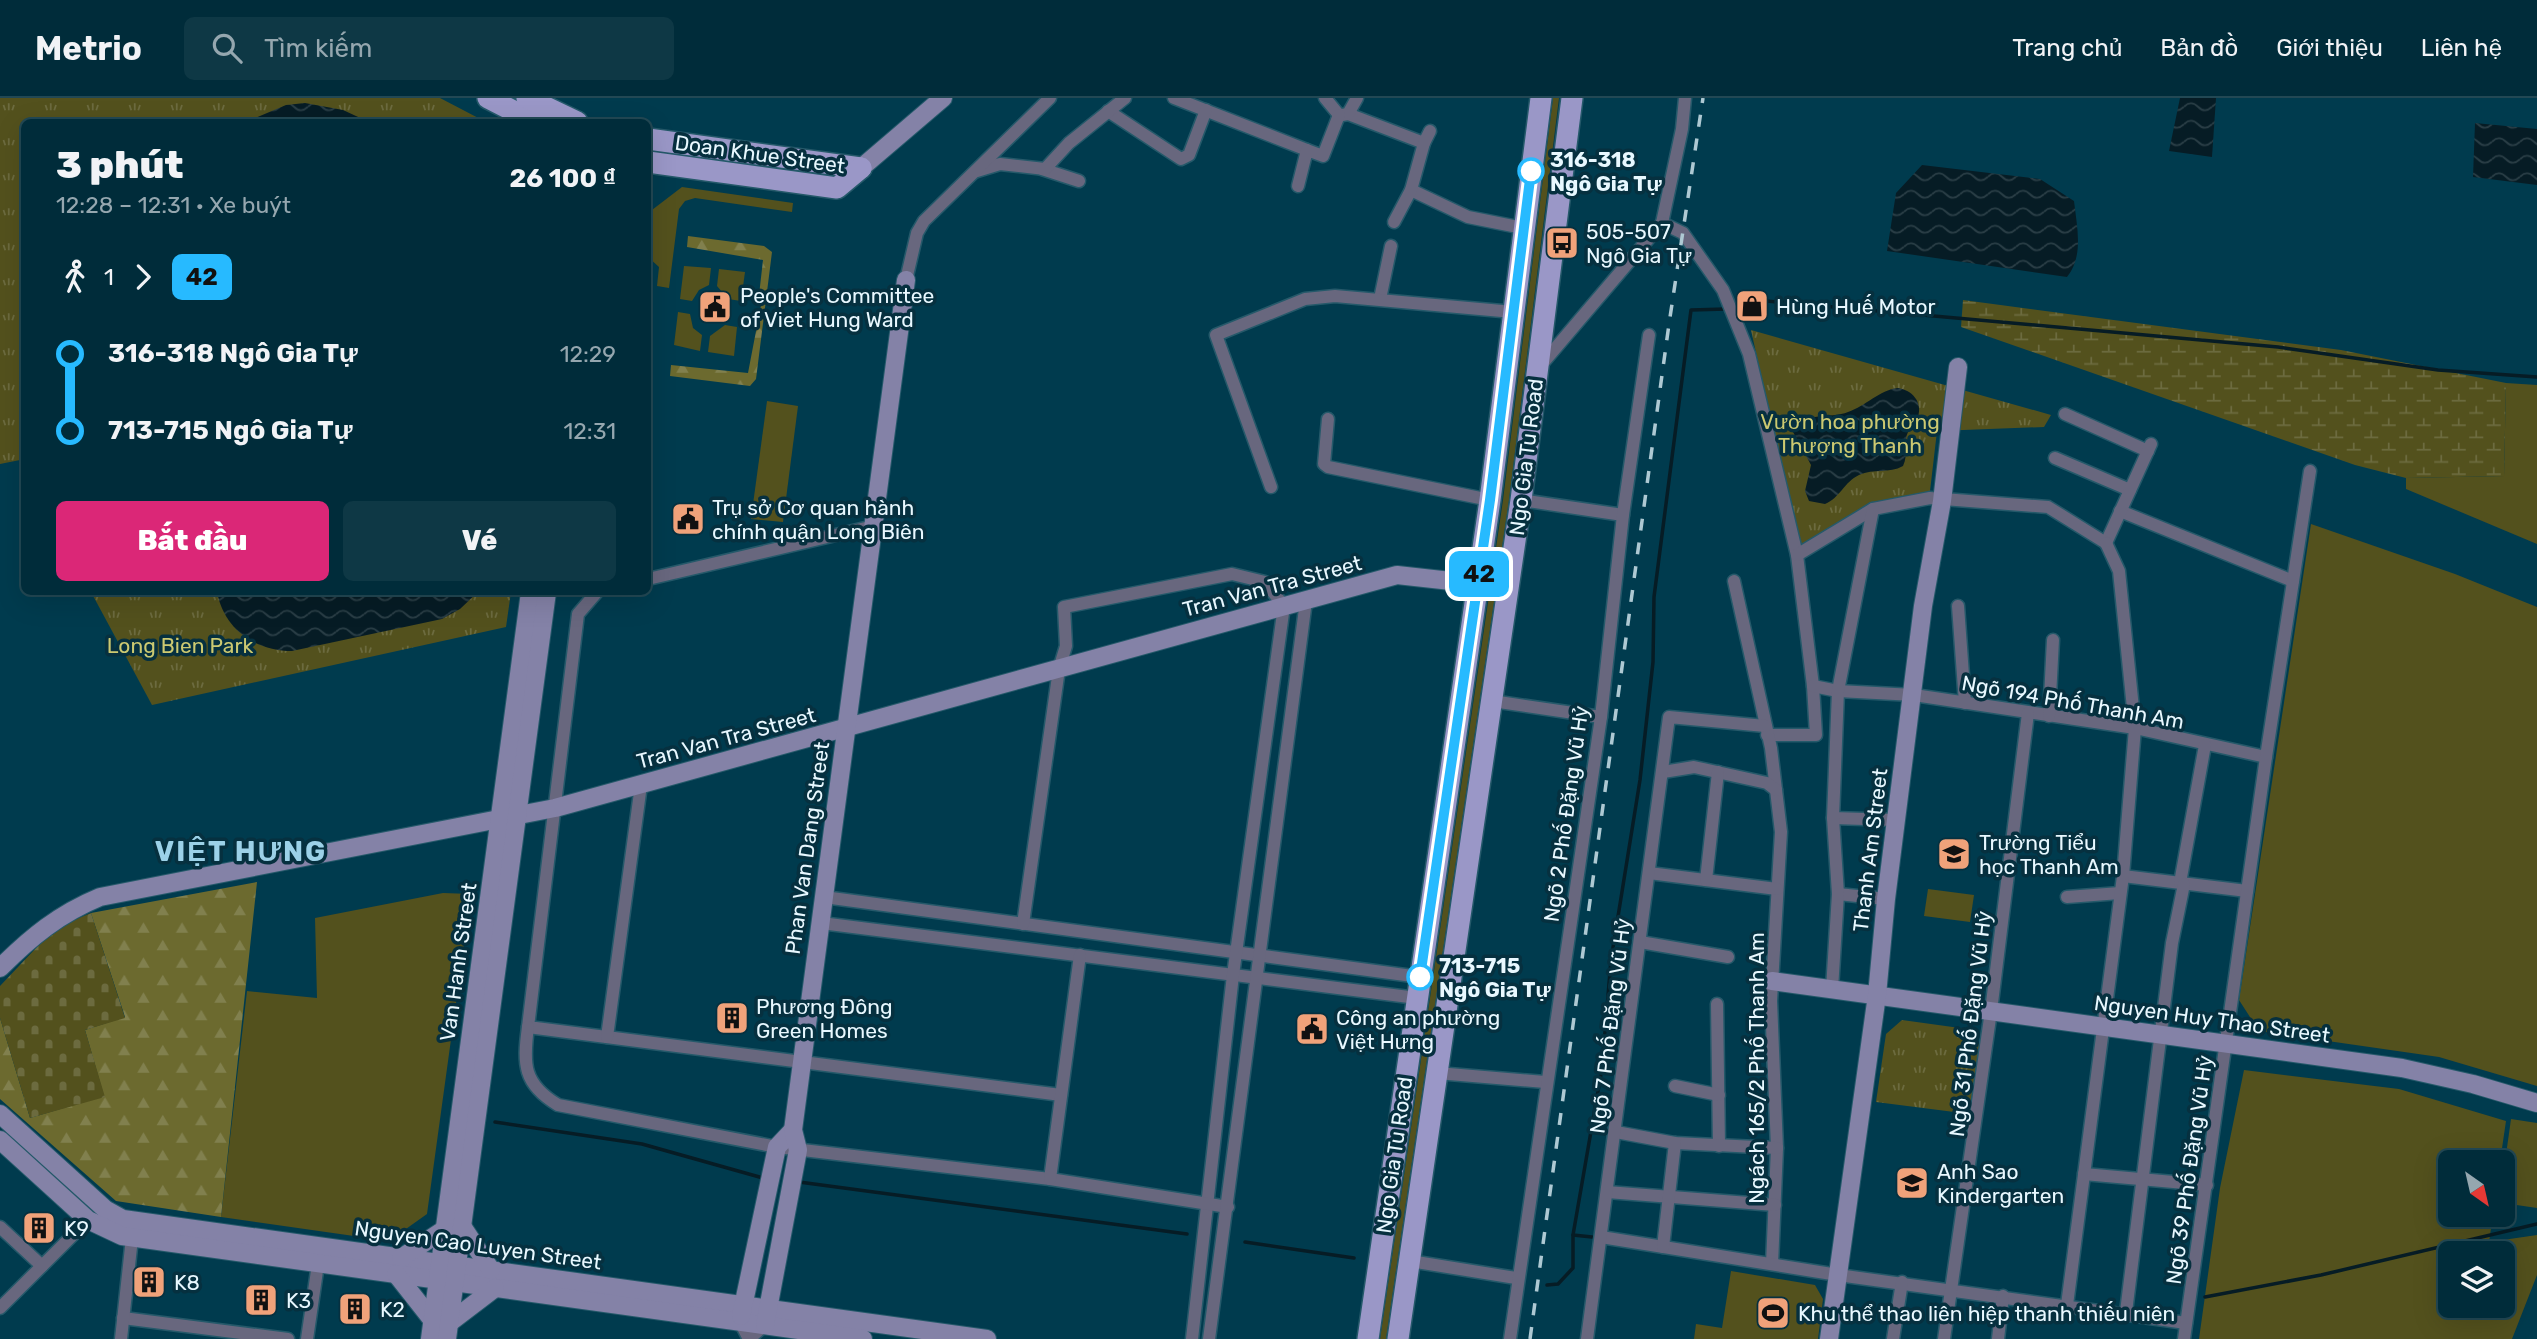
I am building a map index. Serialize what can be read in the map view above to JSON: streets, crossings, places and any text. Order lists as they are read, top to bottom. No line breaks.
{"streets":{"main road":["Doan Khue Street","Ngo Gia Tu Road"],"street":["Tran Van Tra Street","Ngõ 194 Phố Thanh Am","Ngõ 2 Phố Đặng Vũ Hỷ","Phan Van Dang Street","Thanh Am Street","Van Hanh Street","Nguyen Huy Thao Street","Ngõ 31 Phố Đặng Vũ Hỷ","Ngõ 7 Phố Đặng Vũ Hỷ","Ngách 165/2 Phố Thanh Am","Ngõ 39 Phố Đặng Vũ Hỷ","Nguyen Cao Luyen Street"]},"crossings":[["Ngo Gia Tu Road","Tran Van Tra Street"],["Tran Van Tra Street","Phan Van Dang Street"],["Tran Van Tra Street","Van Hanh Street"],["Ngõ 194 Phố Thanh Am","Thanh Am Street"],["Ngõ 194 Phố Thanh Am","Ngõ 31 Phố Đặng Vũ Hỷ"],["Ngõ 194 Phố Thanh Am","Ngõ 39 Phố Đặng Vũ Hỷ"],["Phan Van Dang Street","Nguyen Cao Luyen Street"],["Thanh Am Street","Nguyen Huy Thao Street"],["Van Hanh Street","Nguyen Cao Luyen Street"],["Nguyen Huy Thao Street","Ngõ 31 Phố Đặng Vũ Hỷ"],["Nguyen Huy Thao Street","Ngách 165/2 Phố Thanh Am"],["Nguyen Huy Thao Street","Ngõ 39 Phố Đặng Vũ Hỷ"],["Ngõ 7 Phố Đặng Vũ Hỷ","Ngách 165/2 Phố Thanh Am"]],"districts":["VIỆT HƯNG"],"parks":["Vườn hoa phường Thượng Thanh","Long Bien Park"],"places":{"other":["316-318 Ngô Gia Tự","713-715 Ngô Gia Tự"],"bus stop":["505-507 Ngô Gia Tự"],"shop":["Hùng Huế Motor"],"public building":["People's Committee of Viet Hung Ward","Trụ sở Cơ quan hành chính quận Long Biên","Công an phường Việt Hưng"],"school or university":["Trường Tiểu học Thanh Am","Anh Sao Kindergarten"],"building":["Phương Đông Green Homes","K9","K8","K3","K2"],"sports":["Khu thể thao liên hiệp thanh thiếu niên"]},"lines":["bus line 42"],"north":"bottom right","page":{"header":"Metrio","search":"Tìm kiếm","nav":["Trang chủ","Bản đồ","Giới thiệu","Liên hệ"],"on_map":"42","heading":["3 phút","12:28 – 12:31 · Xe buýt","26 100 ₫"],"legs":["1","42"],"list":[{"name":"316-318 Ngô Gia Tự","value":"12:29"},{"name":"713-715 Ngô Gia Tự","value":"12:31"}],"buttons":["Bắt đầu","Vé"]}}
